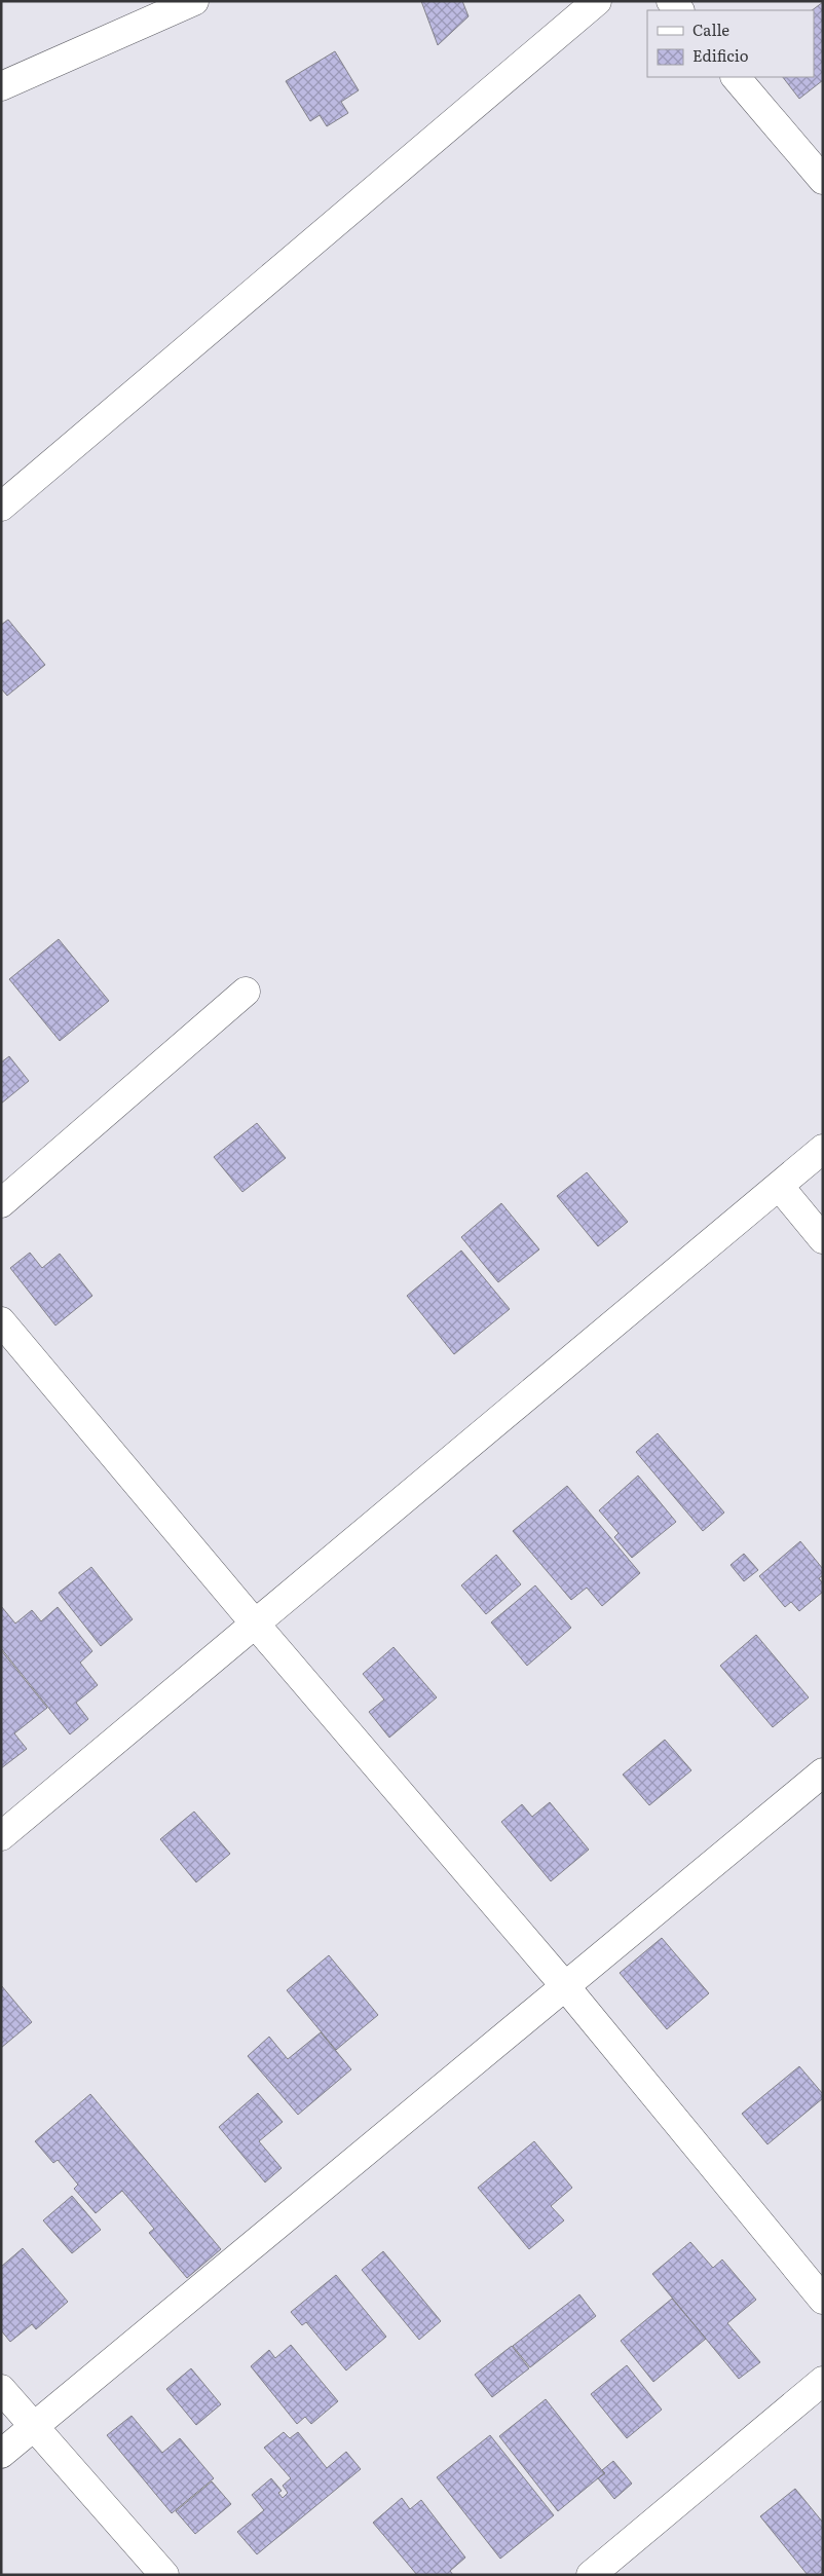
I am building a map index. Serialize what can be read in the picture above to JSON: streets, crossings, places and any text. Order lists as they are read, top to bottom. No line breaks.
{"legend":["Calle","Edificio"]}
